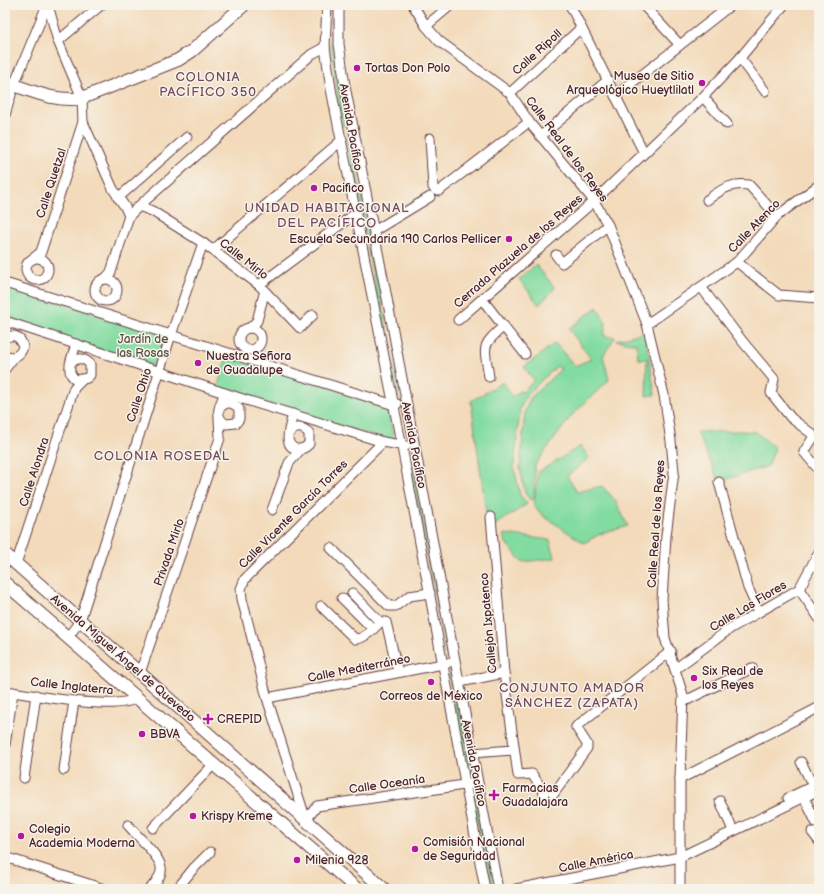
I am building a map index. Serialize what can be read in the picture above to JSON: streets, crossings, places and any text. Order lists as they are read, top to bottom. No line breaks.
{"streets":{"main road":["Avenida Miguel Ángel de Quevedo"],"street":["Calle Ripoll","Avenida Pacífico","Calle Real de los Reyes","Calle Quetzal","Calle Atenco","Cerrada Plazuela de los Reyes","Calle Mirlo","Calle Ohio","Calle Alondra","Calle Vicente García Torres","Privada Mirlo","Calle Las Flores","Callejón Ixpatenco","Calle Mediterráneo","Calle Inglaterra","Calle Oceanía","Calle América"]},"crossings":[["Calle Ripoll","Calle Real de los Reyes"],["Avenida Pacífico","Calle Mediterráneo"],["Avenida Pacífico","Calle Oceanía"],["Calle Real de los Reyes","Calle Atenco"],["Calle Real de los Reyes","Cerrada Plazuela de los Reyes"],["Calle Real de los Reyes","Calle Las Flores"],["Calle Real de los Reyes","Callejón Ixpatenco"],["Calle Real de los Reyes","Calle América"],["Calle Mirlo","Calle Ohio"],["Calle Ohio","Avenida Miguel Ángel de Quevedo"],["Calle Alondra","Avenida Miguel Ángel de Quevedo"],["Calle Vicente García Torres","Avenida Miguel Ángel de Quevedo"],["Calle Vicente García Torres","Calle Mediterráneo"],["Calle Vicente García Torres","Calle Oceanía"],["Privada Mirlo","Avenida Miguel Ángel de Quevedo"],["Avenida Miguel Ángel de Quevedo","Calle Inglaterra"],["Avenida Miguel Ángel de Quevedo","Calle Oceanía"]],"districts":["COLONIA PACÍFICO 350","UNIDAD HABITACIONAL DEL PACÍFICO","COLONIA ROSEDAL","CONJUNTO AMADOR SÁNCHEZ (ZAPATA)"],"parks":["Jardín de las Rosas"],"places":{"other":["Tortas Don Polo","Museo de Sitio Arqueológico Hueytlilatl","Pacifico","Escuela Secundaria 190 Carlos Pellicer","Nuestra Señora de Guadalupe","Six Real de los Reyes","Correos de México","BBVA","Krispy Kreme","Colegio Academia Moderna","Comisión Nacional de Seguridad","Milenia 928"],"health":["CREPID","Farmacias Guadalajara"]}}
